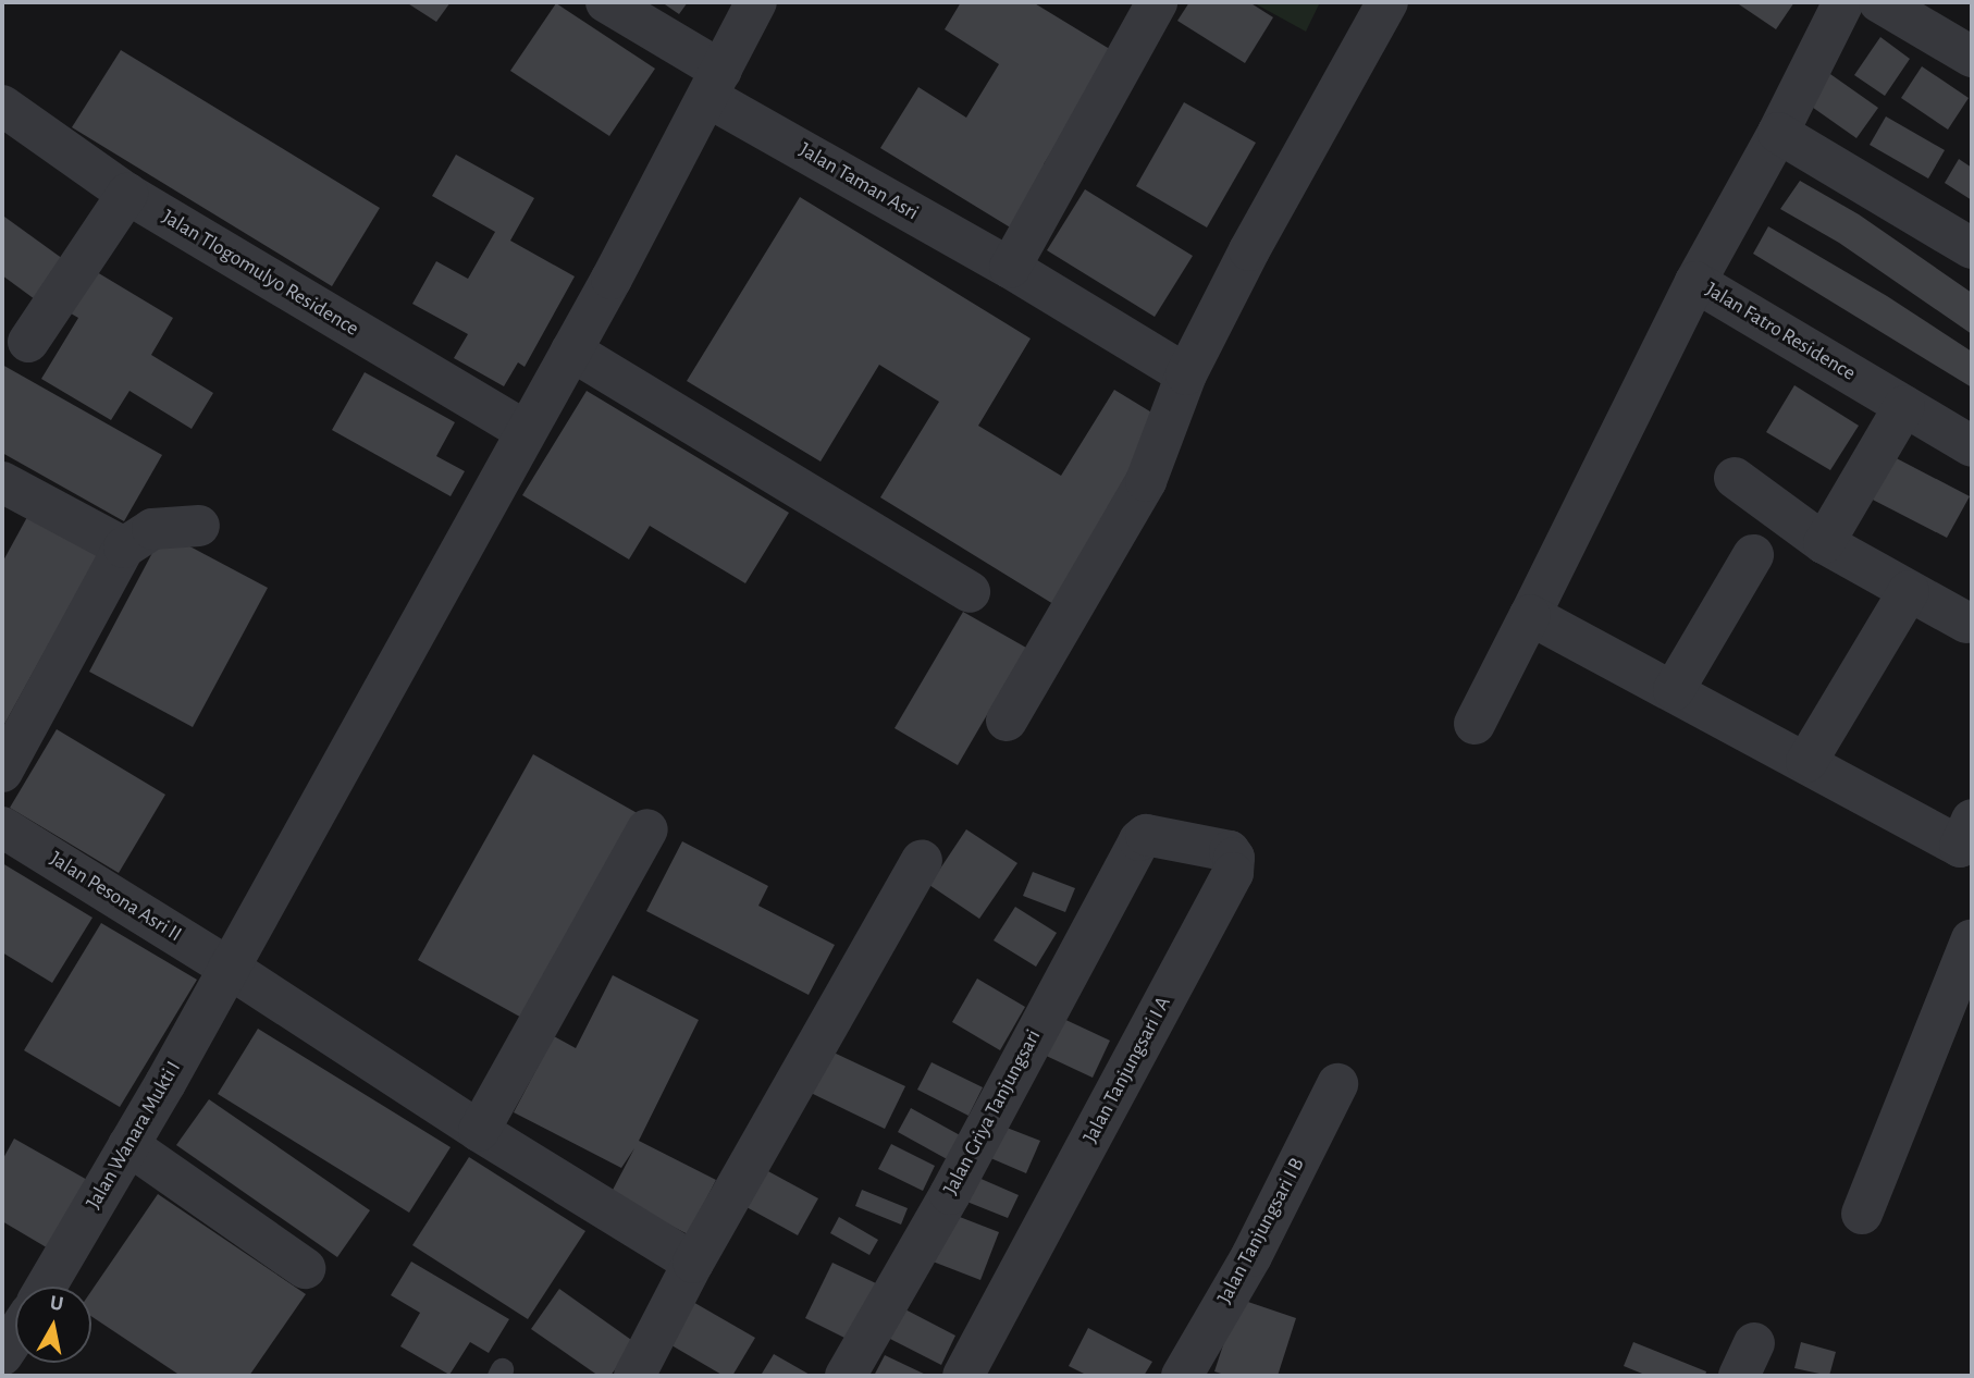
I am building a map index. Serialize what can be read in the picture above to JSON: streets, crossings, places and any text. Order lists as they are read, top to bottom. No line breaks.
{"streets":{"street":["Jalan Taman Asri","Jalan Tlogomulyo Residence","Jalan Fatro Residence","Jalan Pesona Asri II","Jalan Tanjungsari I A","Jalan Griya Tanjungsari","Jalan Wanara Mukti I","Jalan Tanjungsari I B"]},"crossings":[["Jalan Taman Asri","Jalan Wanara Mukti I"],["Jalan Tlogomulyo Residence","Jalan Wanara Mukti I"],["Jalan Pesona Asri II","Jalan Wanara Mukti I"],["Jalan Tanjungsari I A","Jalan Griya Tanjungsari"]],"north":"top"}
